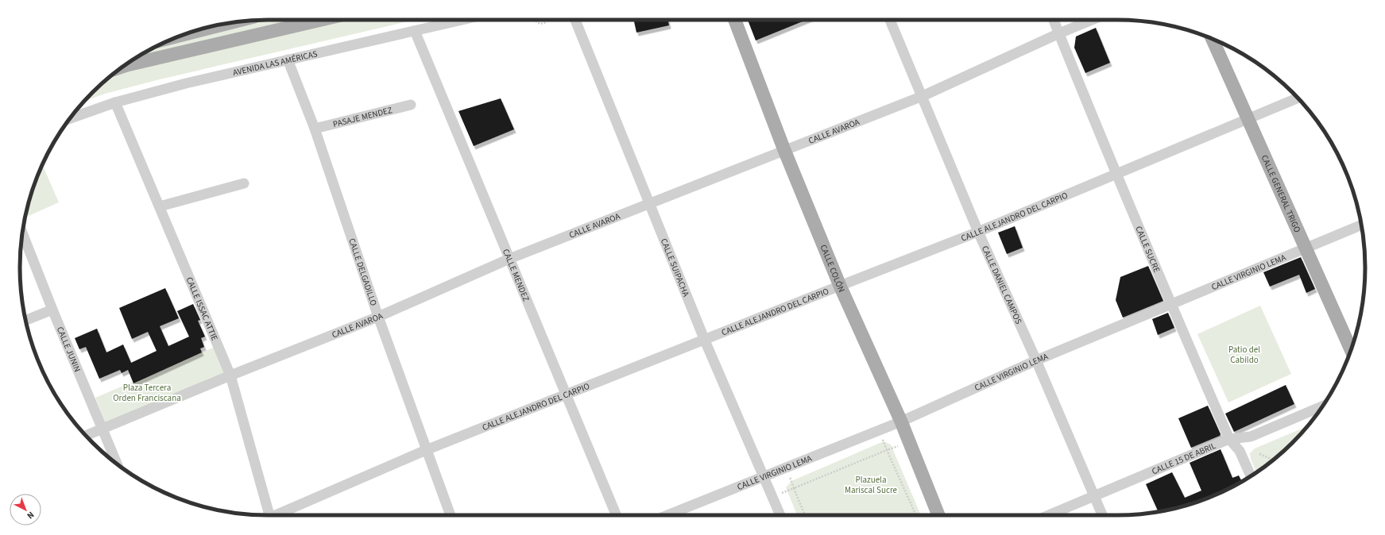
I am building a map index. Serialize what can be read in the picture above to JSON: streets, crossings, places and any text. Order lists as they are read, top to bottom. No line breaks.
{"streets":{"main road":["CALLE GENERAL TRIGO","CALLE COLÓN"],"street":["AVENIDA LAS AMÉRICAS","PASAJE MENDEZ","CALLE AVAROA","CALLE ALEJANDRO DEL CARPIO","CALLE SUCRE","CALLE SUIPACHA","CALLE DELGADILLO","CALLE VIRGINIO LEMA","CALLE MENDEZ","CALLE DANIEL CAMPOS","CALLE ISSAC ATTIE","CALLE JUNIN","CALLE 15 DE ABRIL"]},"crossings":[["AVENIDA LAS AMÉRICAS","CALLE DELGADILLO"],["AVENIDA LAS AMÉRICAS","CALLE MENDEZ"],["AVENIDA LAS AMÉRICAS","CALLE ISSAC ATTIE"],["PASAJE MENDEZ","CALLE DELGADILLO"],["CALLE AVAROA","CALLE SUCRE"],["CALLE AVAROA","CALLE SUIPACHA"],["CALLE AVAROA","CALLE COLÓN"],["CALLE AVAROA","CALLE DELGADILLO"],["CALLE AVAROA","CALLE MENDEZ"],["CALLE AVAROA","CALLE DANIEL CAMPOS"],["CALLE AVAROA","CALLE ISSAC ATTIE"],["CALLE AVAROA","CALLE JUNIN"],["CALLE GENERAL TRIGO","CALLE ALEJANDRO DEL CARPIO"],["CALLE GENERAL TRIGO","CALLE VIRGINIO LEMA"],["CALLE ALEJANDRO DEL CARPIO","CALLE SUCRE"],["CALLE ALEJANDRO DEL CARPIO","CALLE SUIPACHA"],["CALLE ALEJANDRO DEL CARPIO","CALLE COLÓN"],["CALLE ALEJANDRO DEL CARPIO","CALLE DELGADILLO"],["CALLE ALEJANDRO DEL CARPIO","CALLE MENDEZ"],["CALLE ALEJANDRO DEL CARPIO","CALLE DANIEL CAMPOS"],["CALLE SUCRE","CALLE VIRGINIO LEMA"],["CALLE SUCRE","CALLE 15 DE ABRIL"],["CALLE SUIPACHA","CALLE VIRGINIO LEMA"],["CALLE COLÓN","CALLE VIRGINIO LEMA"],["CALLE VIRGINIO LEMA","CALLE DANIEL CAMPOS"],["CALLE DANIEL CAMPOS","CALLE 15 DE ABRIL"]],"parks":["Patio del Cabildo","Plaza Tercera Orden Franciscana","Plazuela Mariscal Sucre"],"north":"bottom right"}
